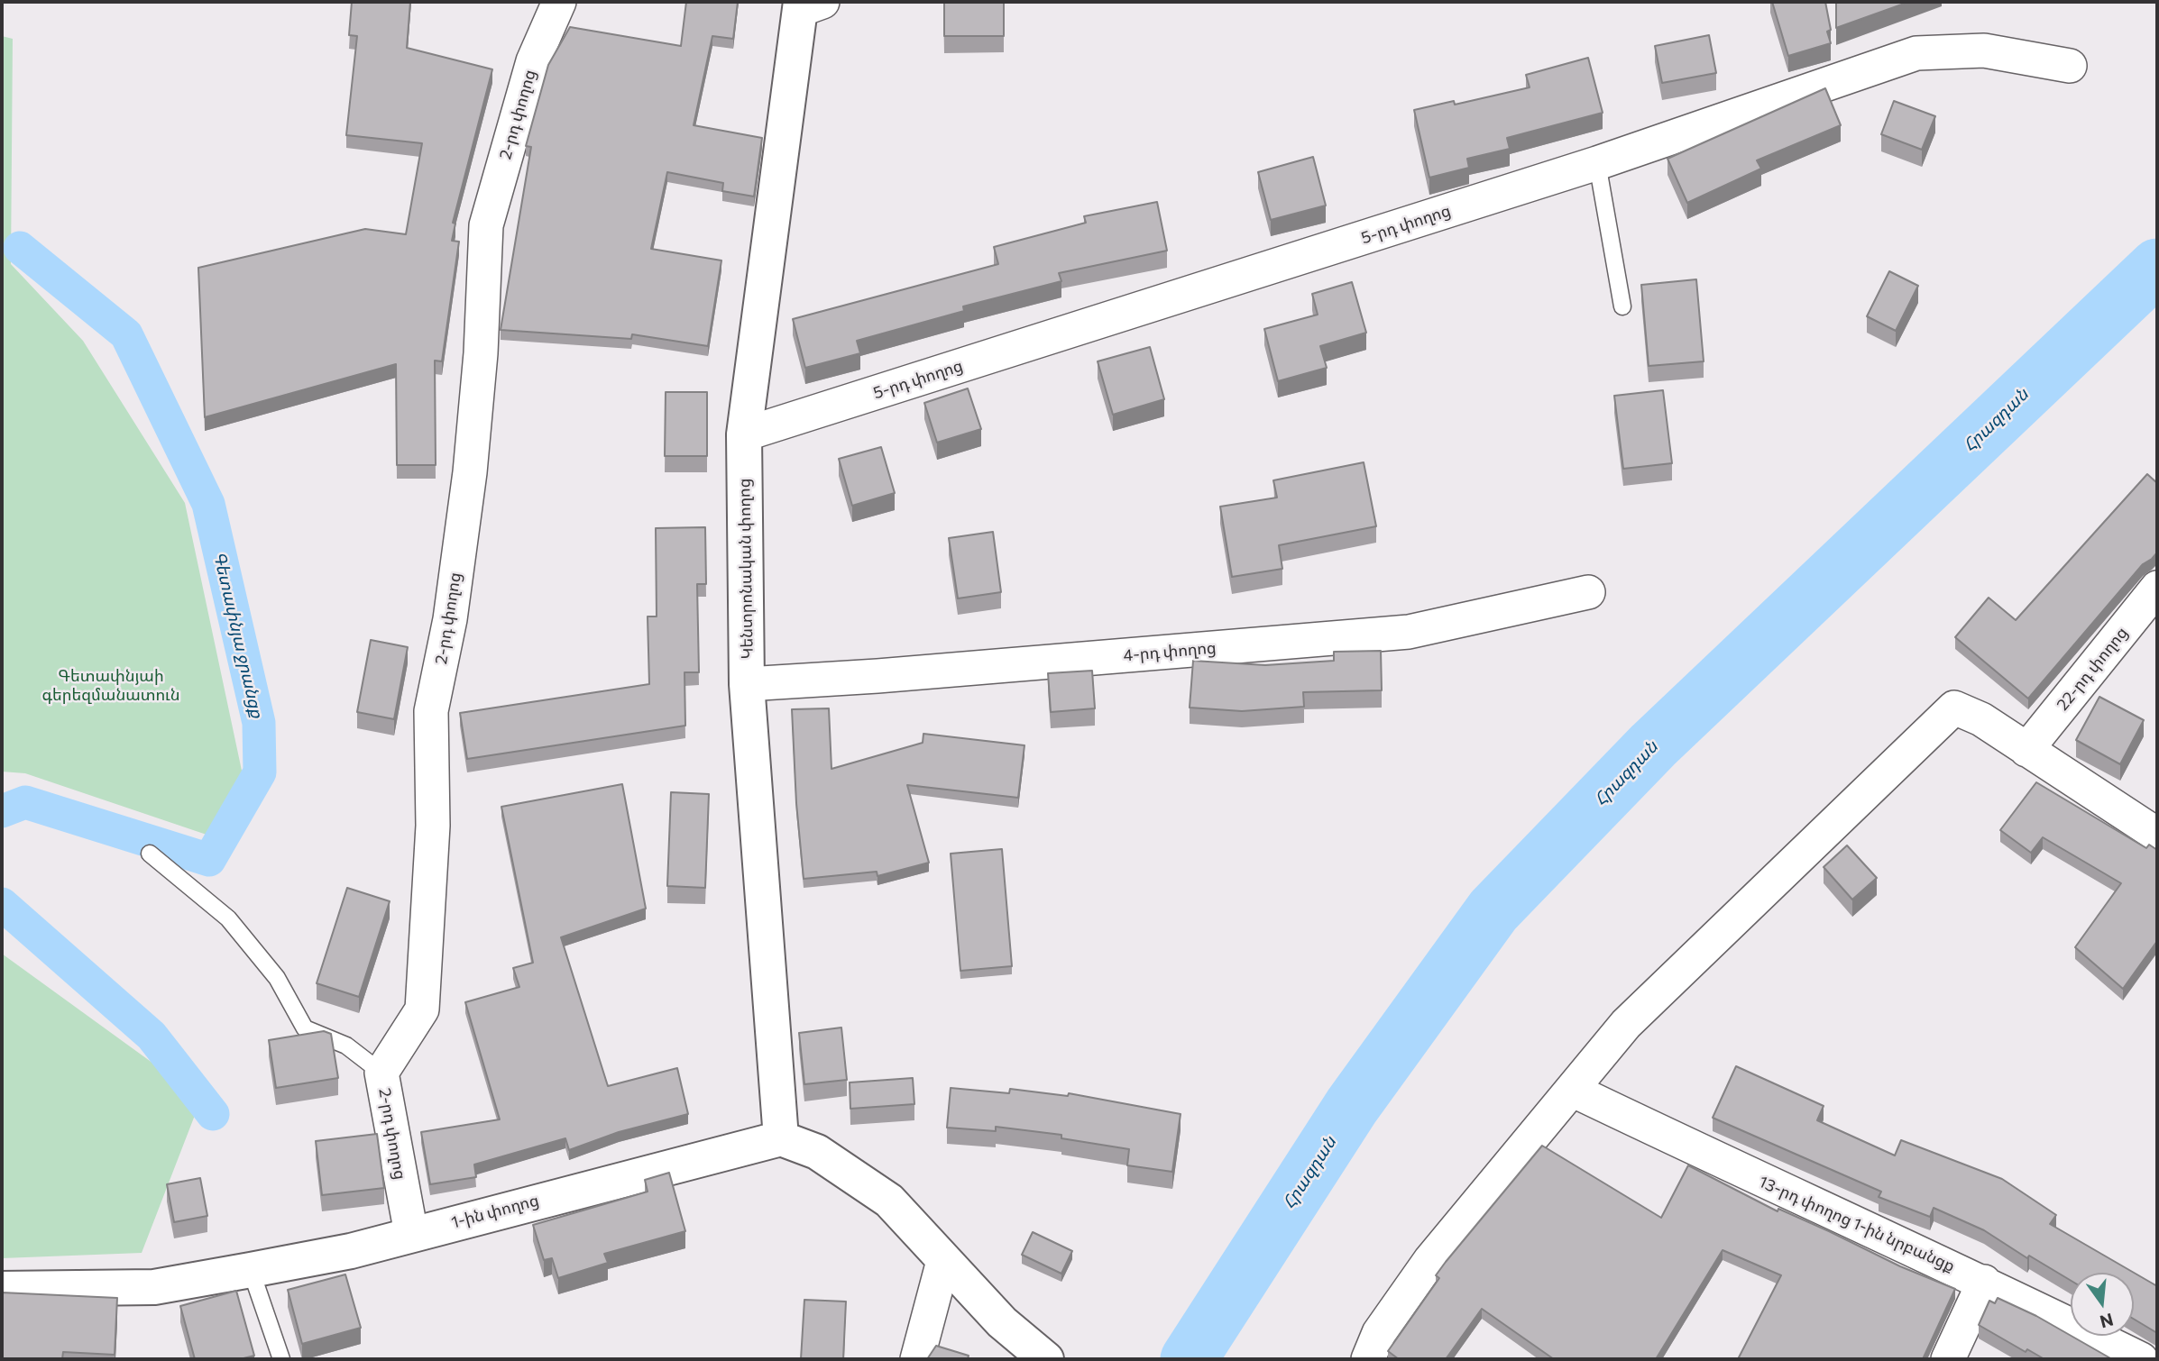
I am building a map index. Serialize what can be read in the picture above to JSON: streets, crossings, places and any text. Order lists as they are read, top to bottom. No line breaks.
{"streets":{"main road":["Կենտրոնական փողոց","1-ին փողոց"],"street":["2-րդ փողոց","5-րդ փողոց","4-րդ փողոց","22-րդ փողոց","13-րդ փողոց 1-ին նրբանցք"]},"crossings":[["2-րդ փողոց","1-ին փողոց"],["5-րդ փողոց","Կենտրոնական փողոց"],["Կենտրոնական փողոց","4-րդ փողոց"],["Կենտրոնական փողոց","1-ին փողոց"]],"water":["Հրազդան","Գետափնյա ջրանցք"],"parks":["Գետափնյաի գերեզմանատուն"],"north":"bottom"}
